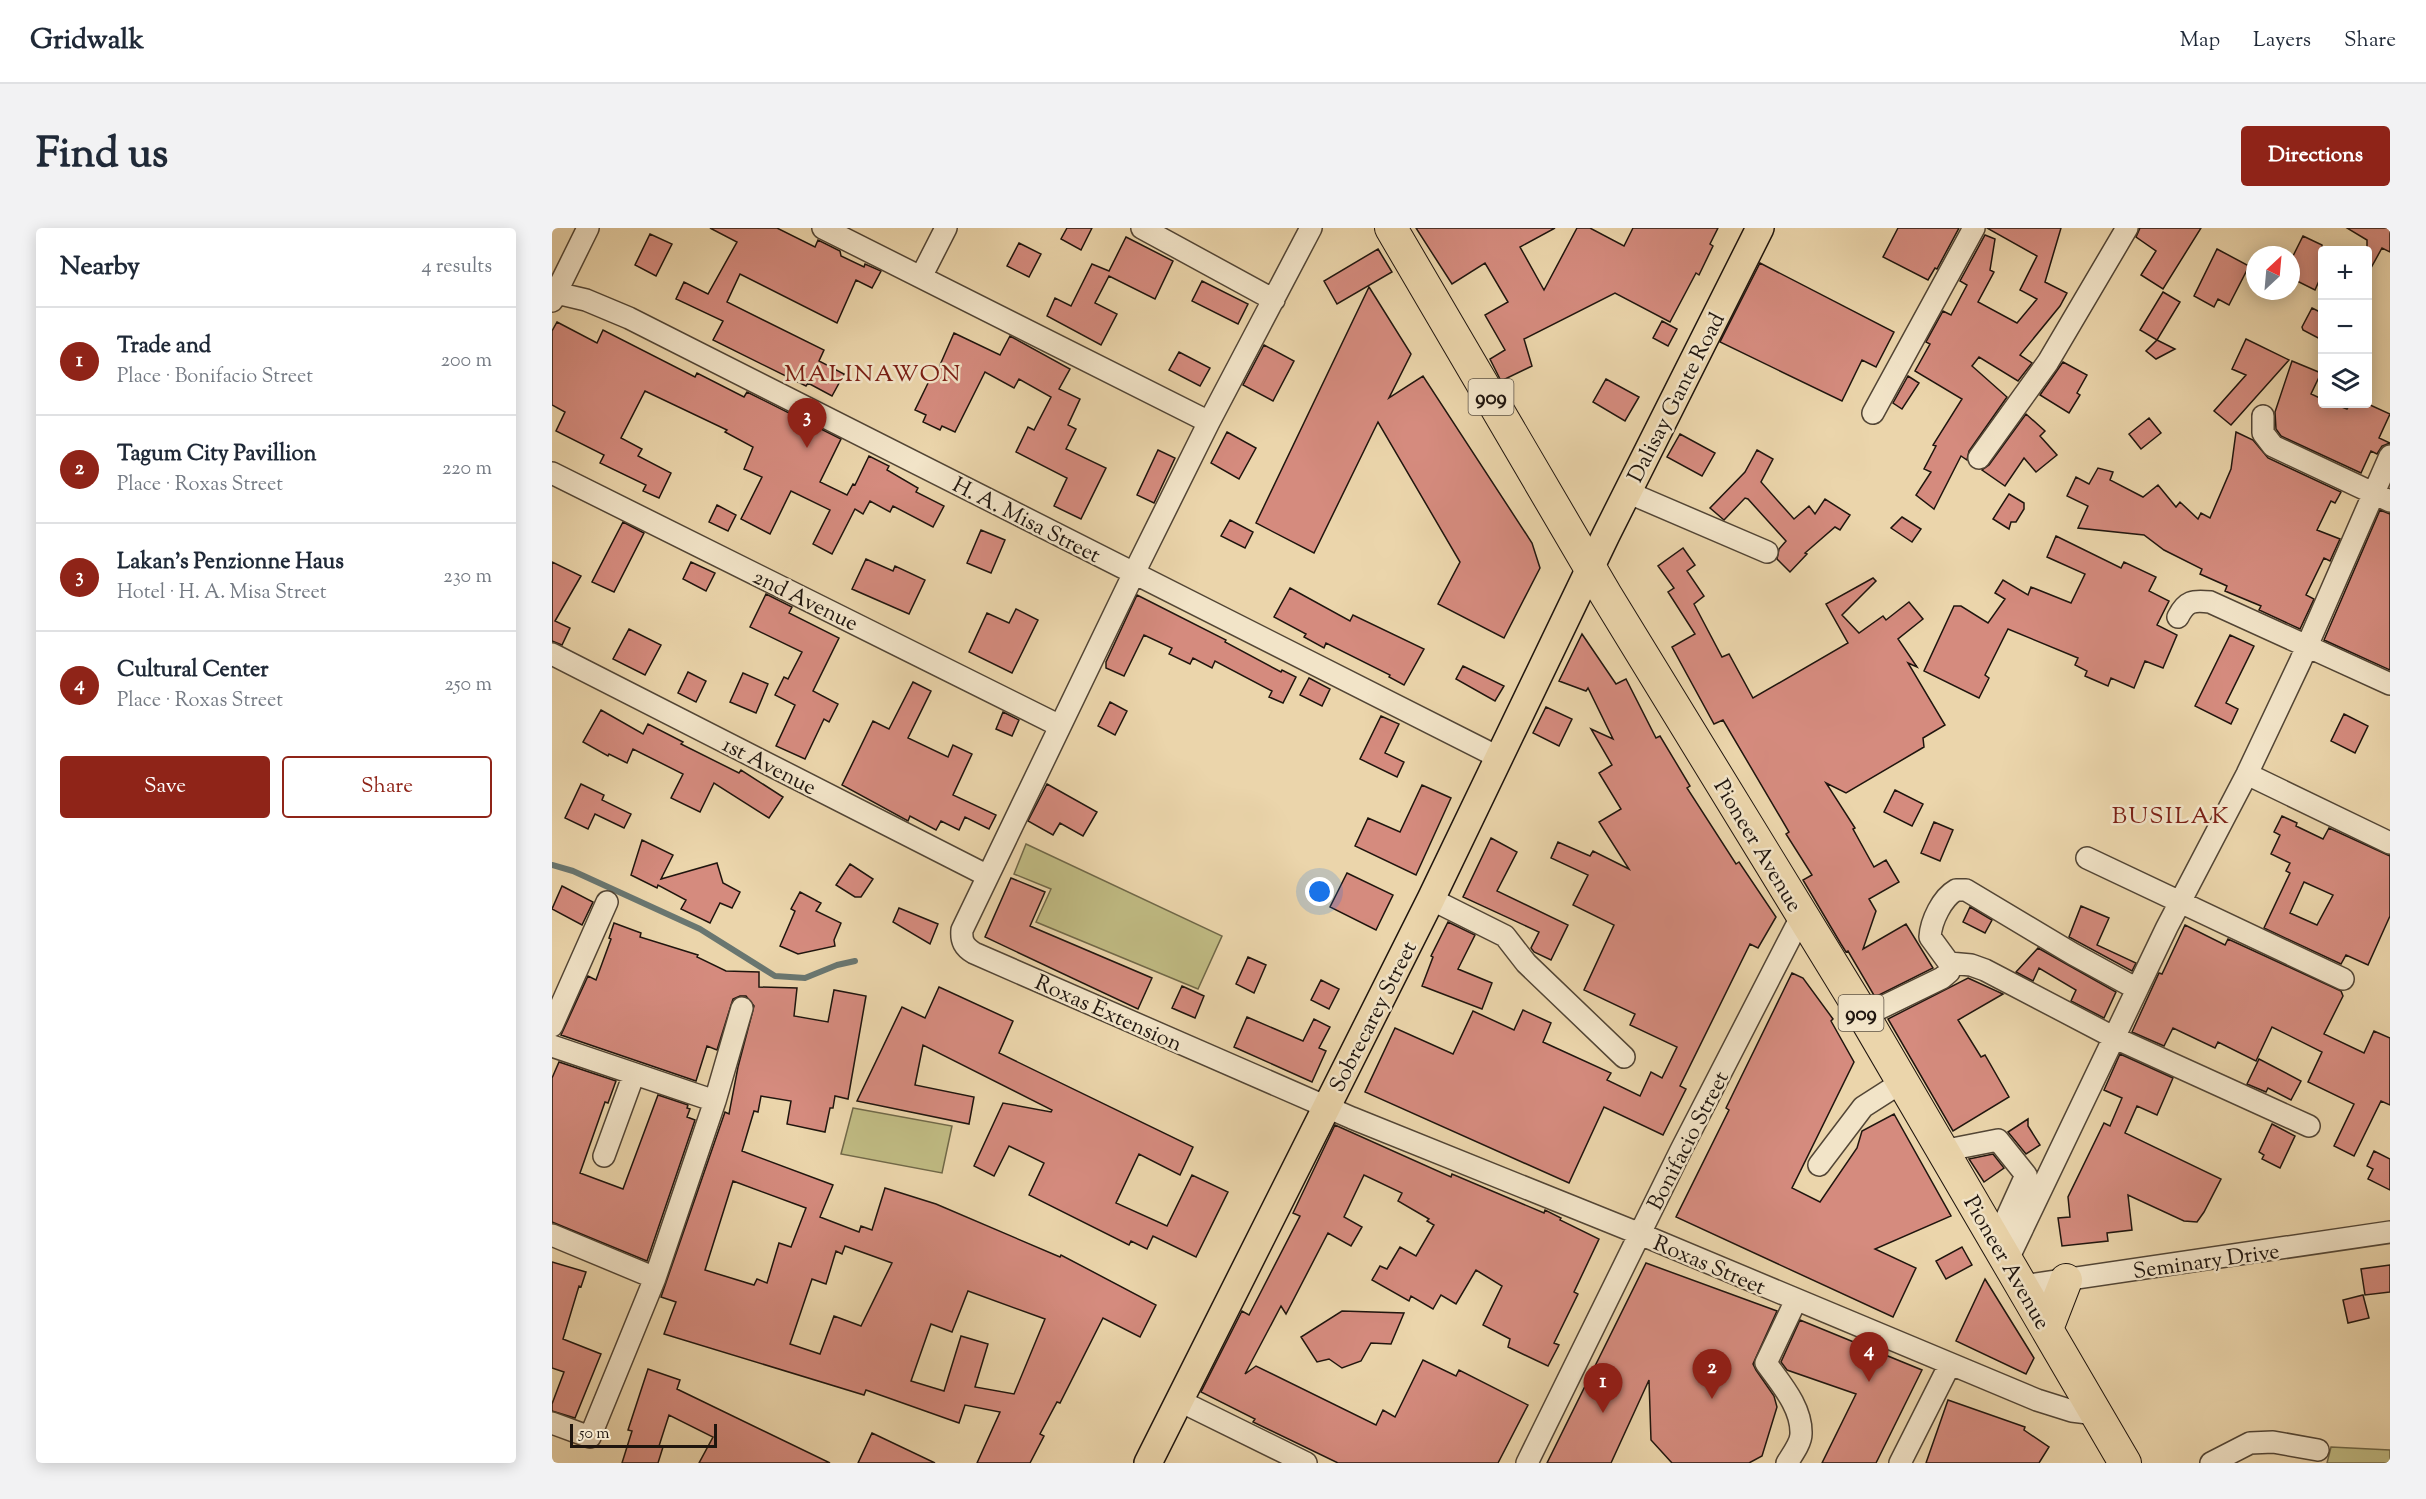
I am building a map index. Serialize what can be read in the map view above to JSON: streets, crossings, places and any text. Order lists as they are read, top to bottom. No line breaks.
{"streets":{"highway":["909","Pioneer Avenue"],"main road":["Dalisay Gante Road","Sobrecarey Street"],"street":["H. A. Misa Street","2nd Avenue","1st Avenue","Roxas Extension","Bonifacio Street","Seminary Drive","Roxas Street"]},"crossings":[["Dalisay Gante Road","Pioneer Avenue"],["Dalisay Gante Road","Sobrecarey Street"],["H. A. Misa Street","Roxas Extension"],["H. A. Misa Street","Sobrecarey Street"],["2nd Avenue","Roxas Extension"],["1st Avenue","Roxas Extension"],["Pioneer Avenue","Sobrecarey Street"],["Pioneer Avenue","Bonifacio Street"],["Pioneer Avenue","Seminary Drive"],["Pioneer Avenue","Roxas Street"],["Roxas Extension","Sobrecarey Street"],["Roxas Extension","Roxas Street"],["Sobrecarey Street","Roxas Street"],["Bonifacio Street","Roxas Street"]],"districts":["MALINAWON","BUSILAK"],"scale_bar":"50 m","north":"top right","page":{"header":"Gridwalk","nav":["Map","Layers","Share"],"title":"Find us","buttons":["Directions",["Save","Share"]],"heading":["Nearby","4 results"],"map_buttons":["+","−"],"list":[{"mark":"1","name":"Trade and","note":"Place · Bonifacio Street","value":"200 m"},{"mark":"2","name":"Tagum City Pavillion","note":"Place · Roxas Street","value":"220 m"},{"mark":"3","name":"Lakan's Penzionne Haus","note":"Hotel · H. A. Misa Street","value":"230 m"},{"mark":"4","name":"Cultural Center","note":"Place · Roxas Street","value":"250 m"}],"pins":["3","4","2","1"],"scale":"50 m"}}
